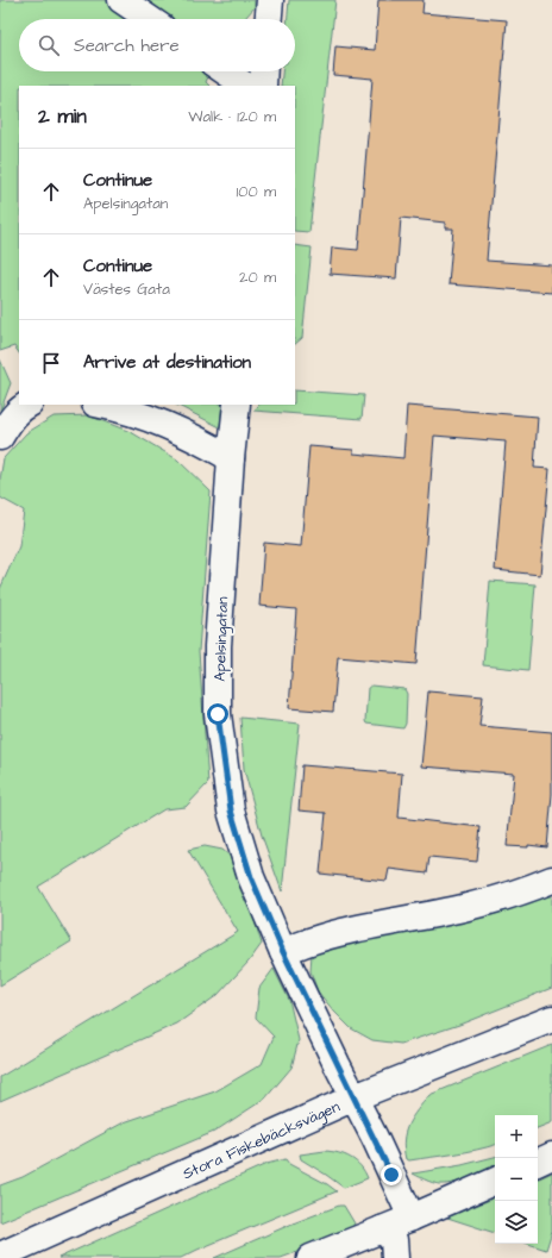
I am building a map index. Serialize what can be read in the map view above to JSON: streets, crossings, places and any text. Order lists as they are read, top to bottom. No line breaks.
{"streets":{"street":["Apelsingatan","Stora Fiskebäcksvägen"]},"crossings":[["Apelsingatan","Stora Fiskebäcksvägen"]],"page":{"search":"Search here","heading":["2 min","Walk · 120 m"],"list":[["Continue","Apelsingatan","100 m"],["Continue","Västes Gata","20 m"],"Arrive at destination"],"map_buttons":["+","−"]}}
